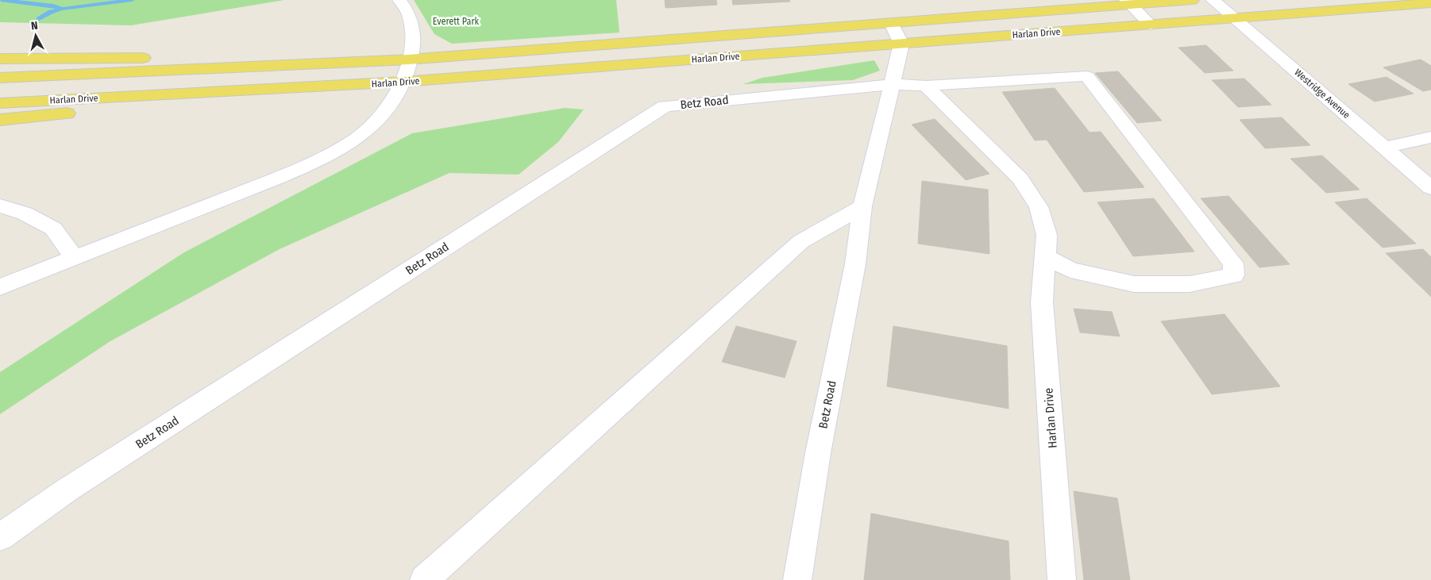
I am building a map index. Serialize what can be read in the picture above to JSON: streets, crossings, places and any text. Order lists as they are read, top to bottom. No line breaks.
{"streets":{"main road":["Harlan Drive"],"street":["Westridge Avenue","Betz Road"]},"crossings":[["Harlan Drive","Westridge Avenue"],["Harlan Drive","Betz Road"]],"parks":["Everett Park"],"north":"top"}
